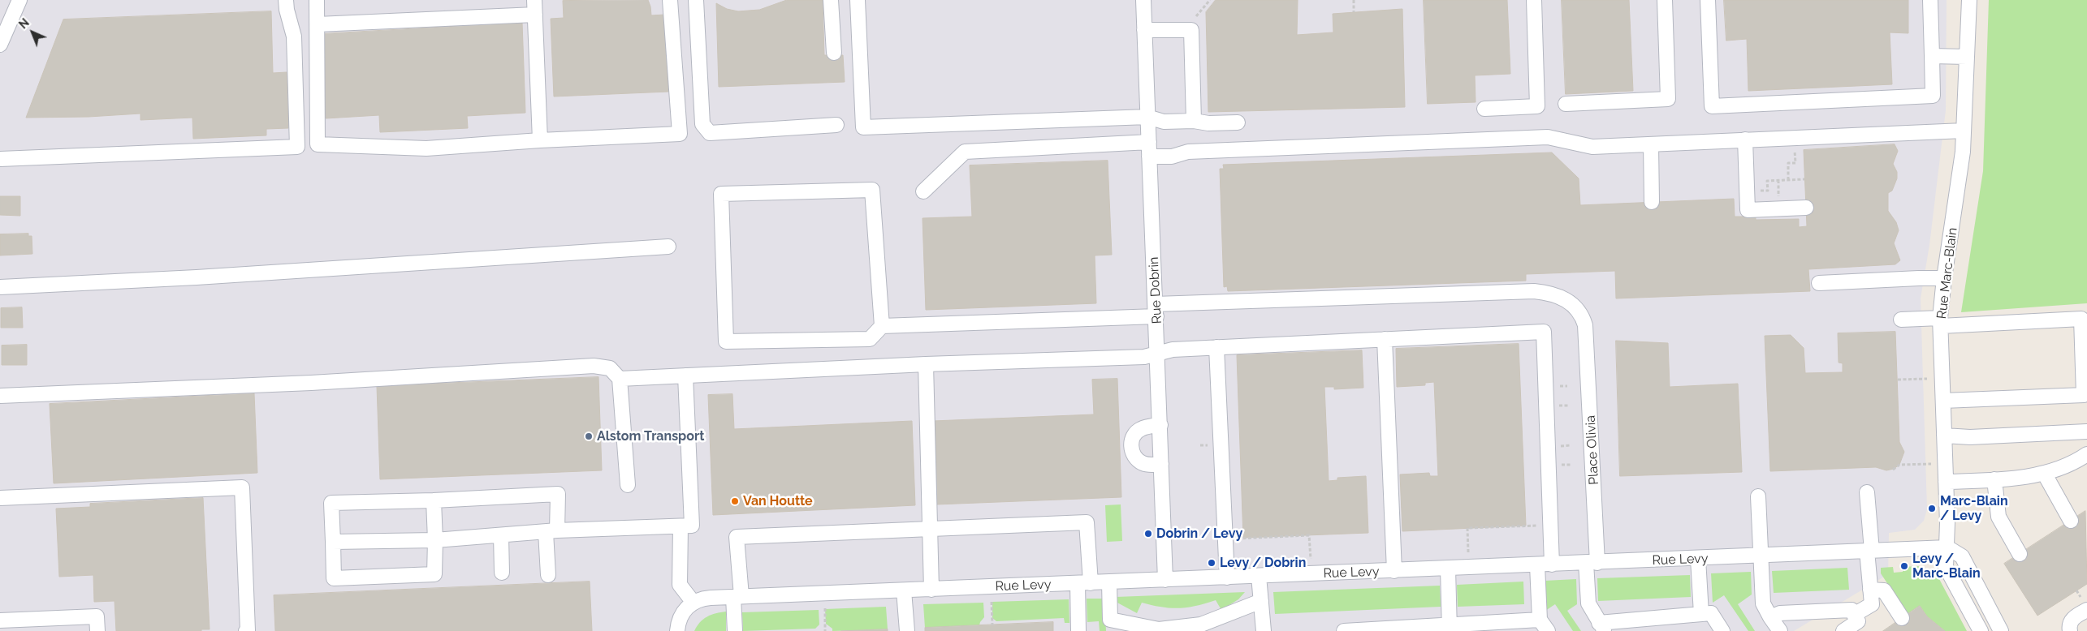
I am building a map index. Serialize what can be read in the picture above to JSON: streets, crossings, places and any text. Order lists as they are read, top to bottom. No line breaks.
{"streets":{"street":["Rue Marc-Blain","Rue Dobrin","Place Olivia","Rue Levy"]},"crossings":[["Rue Marc-Blain","Rue Levy"],["Rue Dobrin","Place Olivia"],["Rue Dobrin","Rue Levy"],["Place Olivia","Rue Levy"]],"places":["Alstom Transport","Van Houtte","Marc-Blain / Levy","Dobrin / Levy","Levy / Dobrin","Levy / Marc-Blain"],"north":"top left"}
